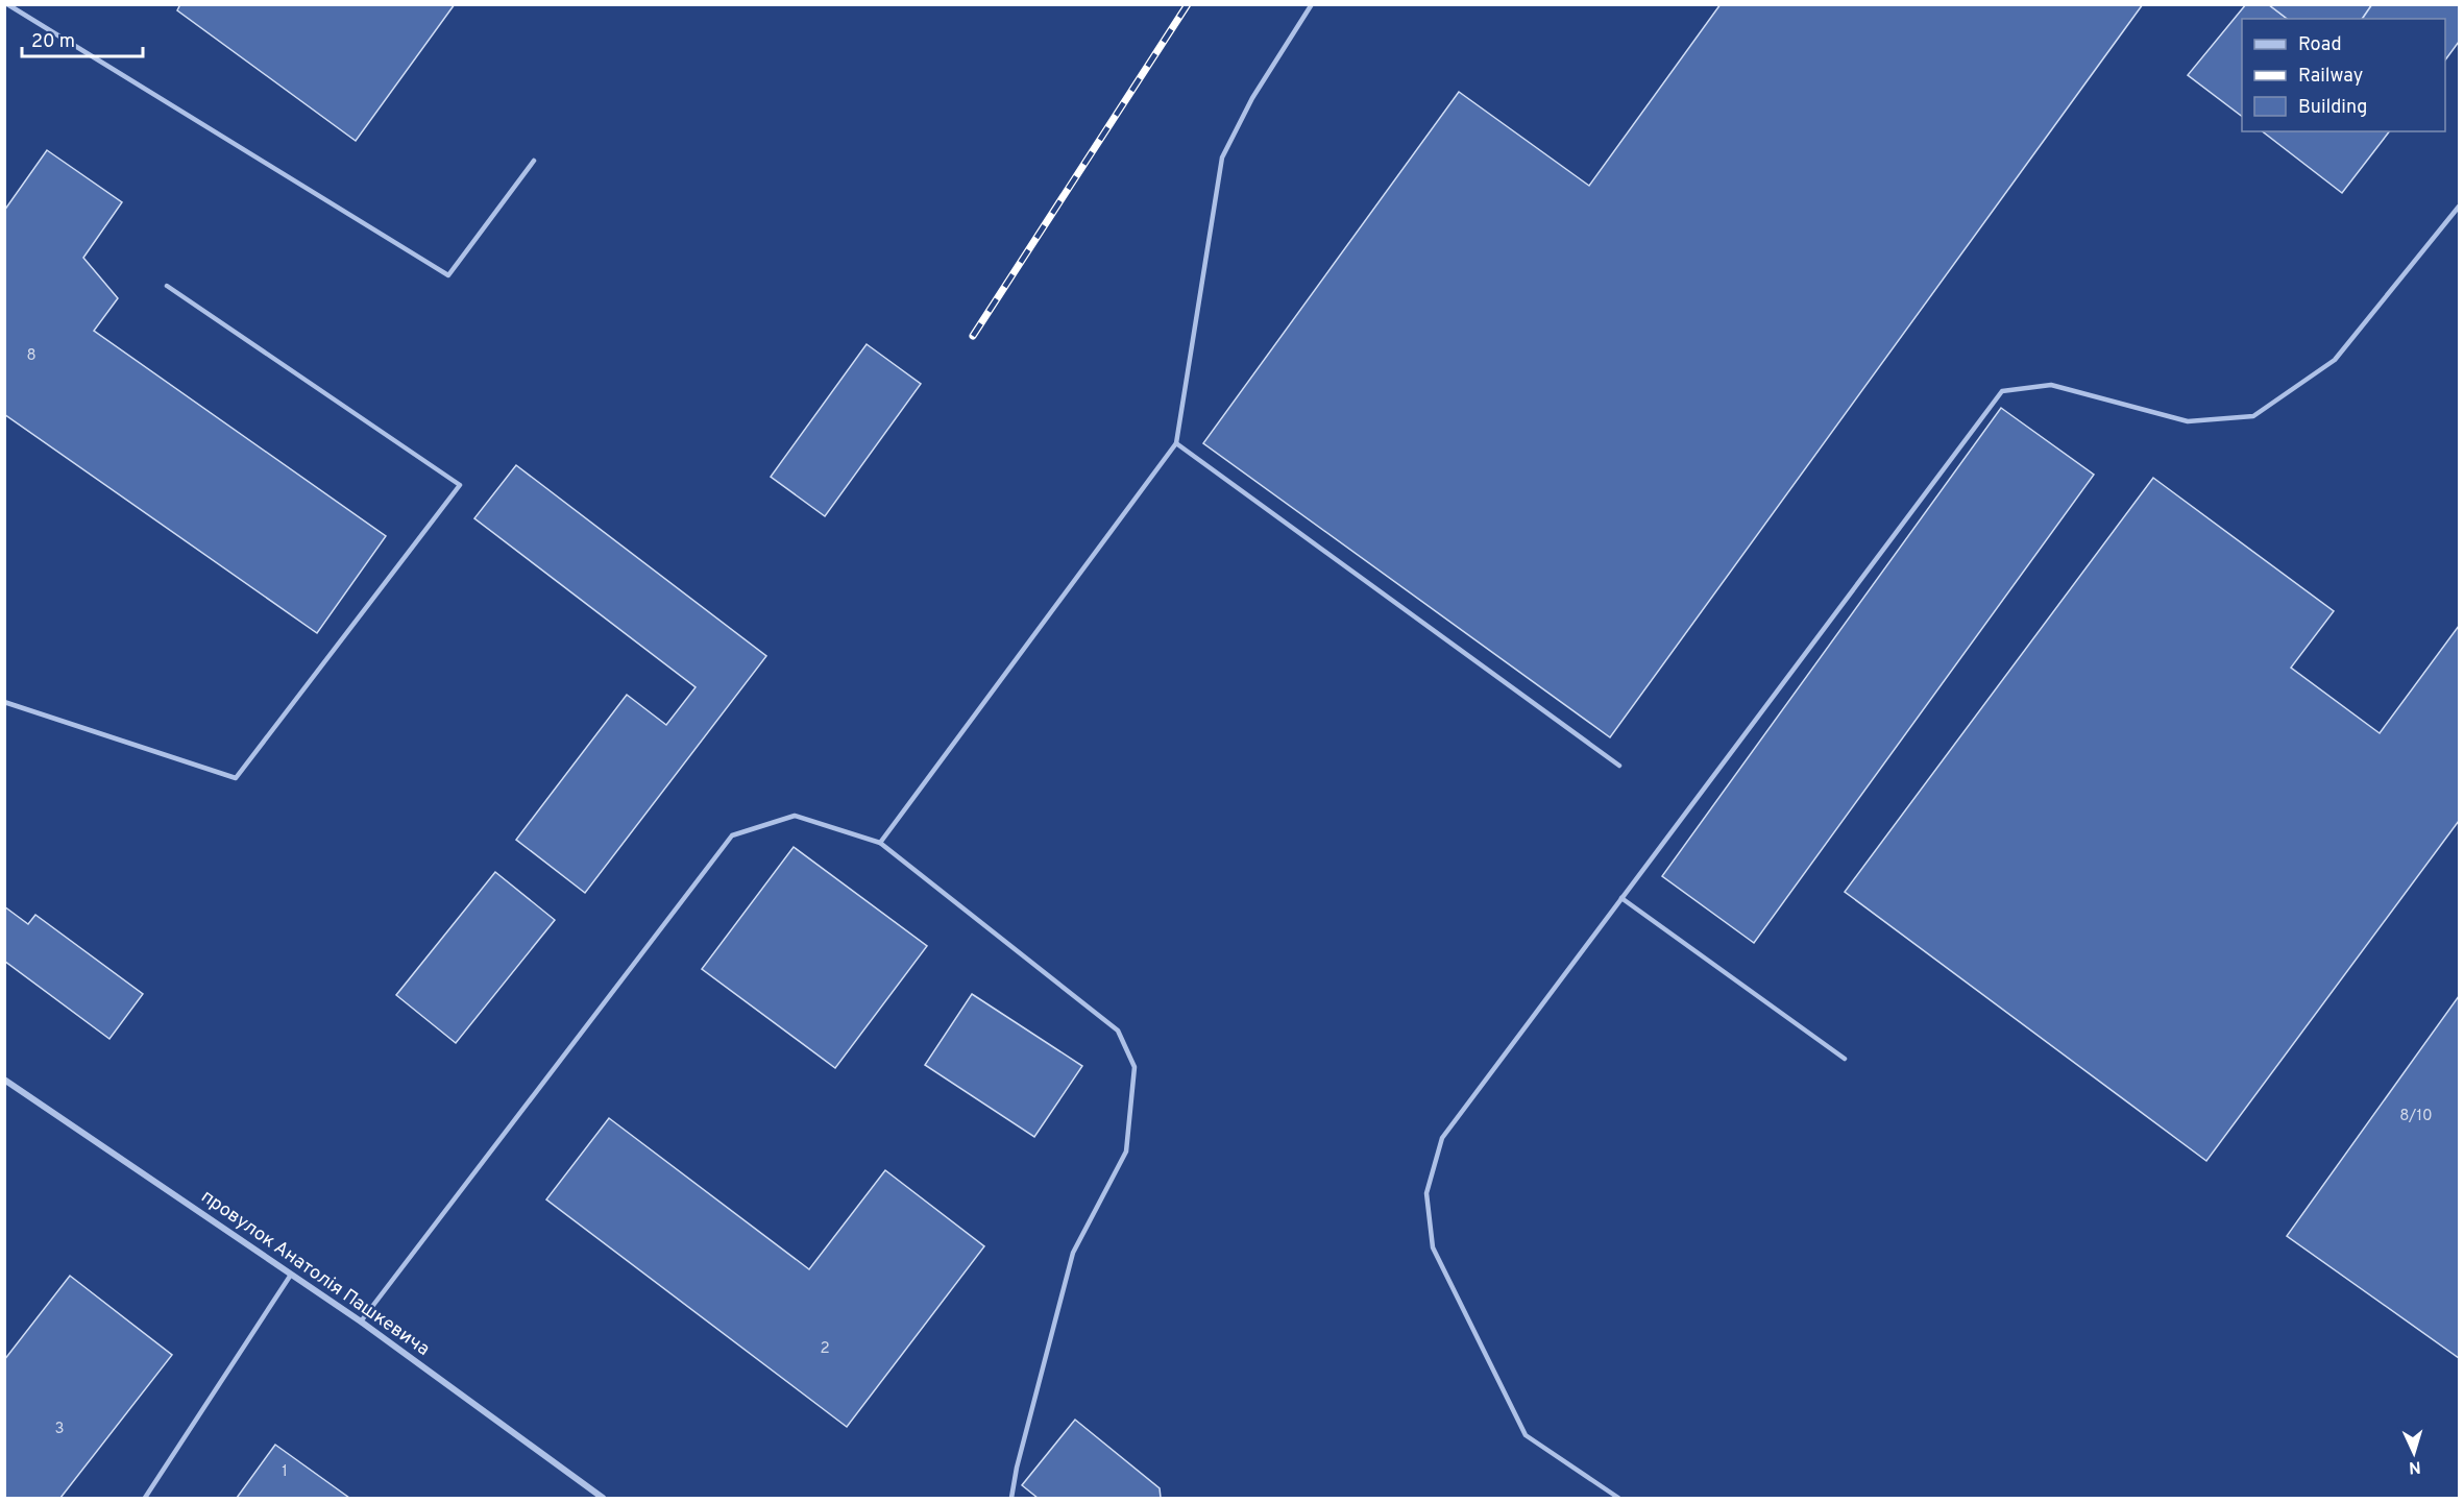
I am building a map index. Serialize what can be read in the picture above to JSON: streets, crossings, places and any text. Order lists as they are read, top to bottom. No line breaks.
{"streets":{"street":["провулок Анатолія Пашкевича"]},"house_numbers":["8","8/10","2","3","1"],"legend":["Road","Railway","Building"],"scale_bar":"20 m","north":"bottom"}
